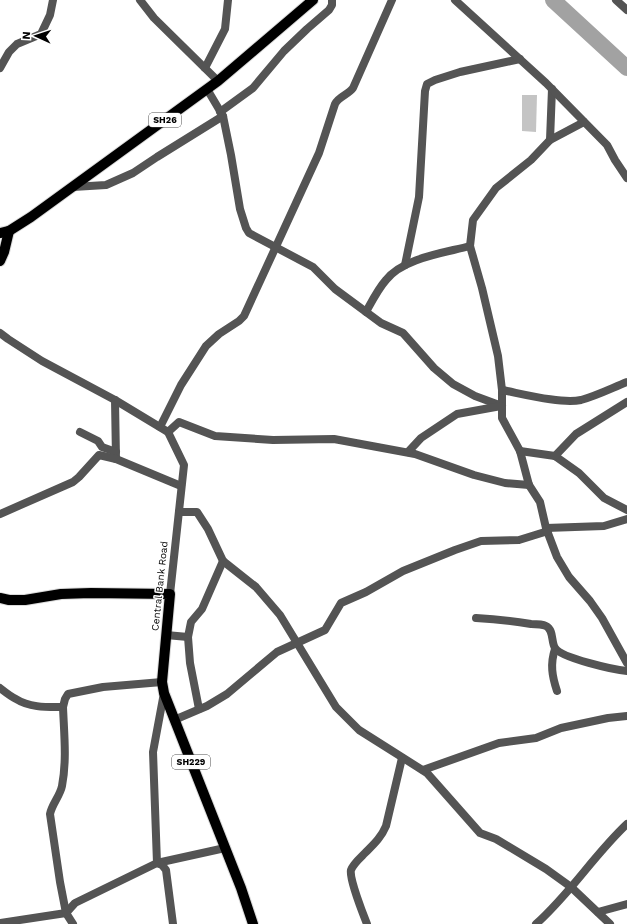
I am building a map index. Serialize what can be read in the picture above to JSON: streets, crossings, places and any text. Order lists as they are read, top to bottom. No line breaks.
{"streets":{"main road":["SH26","Central Bank Road","SH229"]},"north":"left"}
